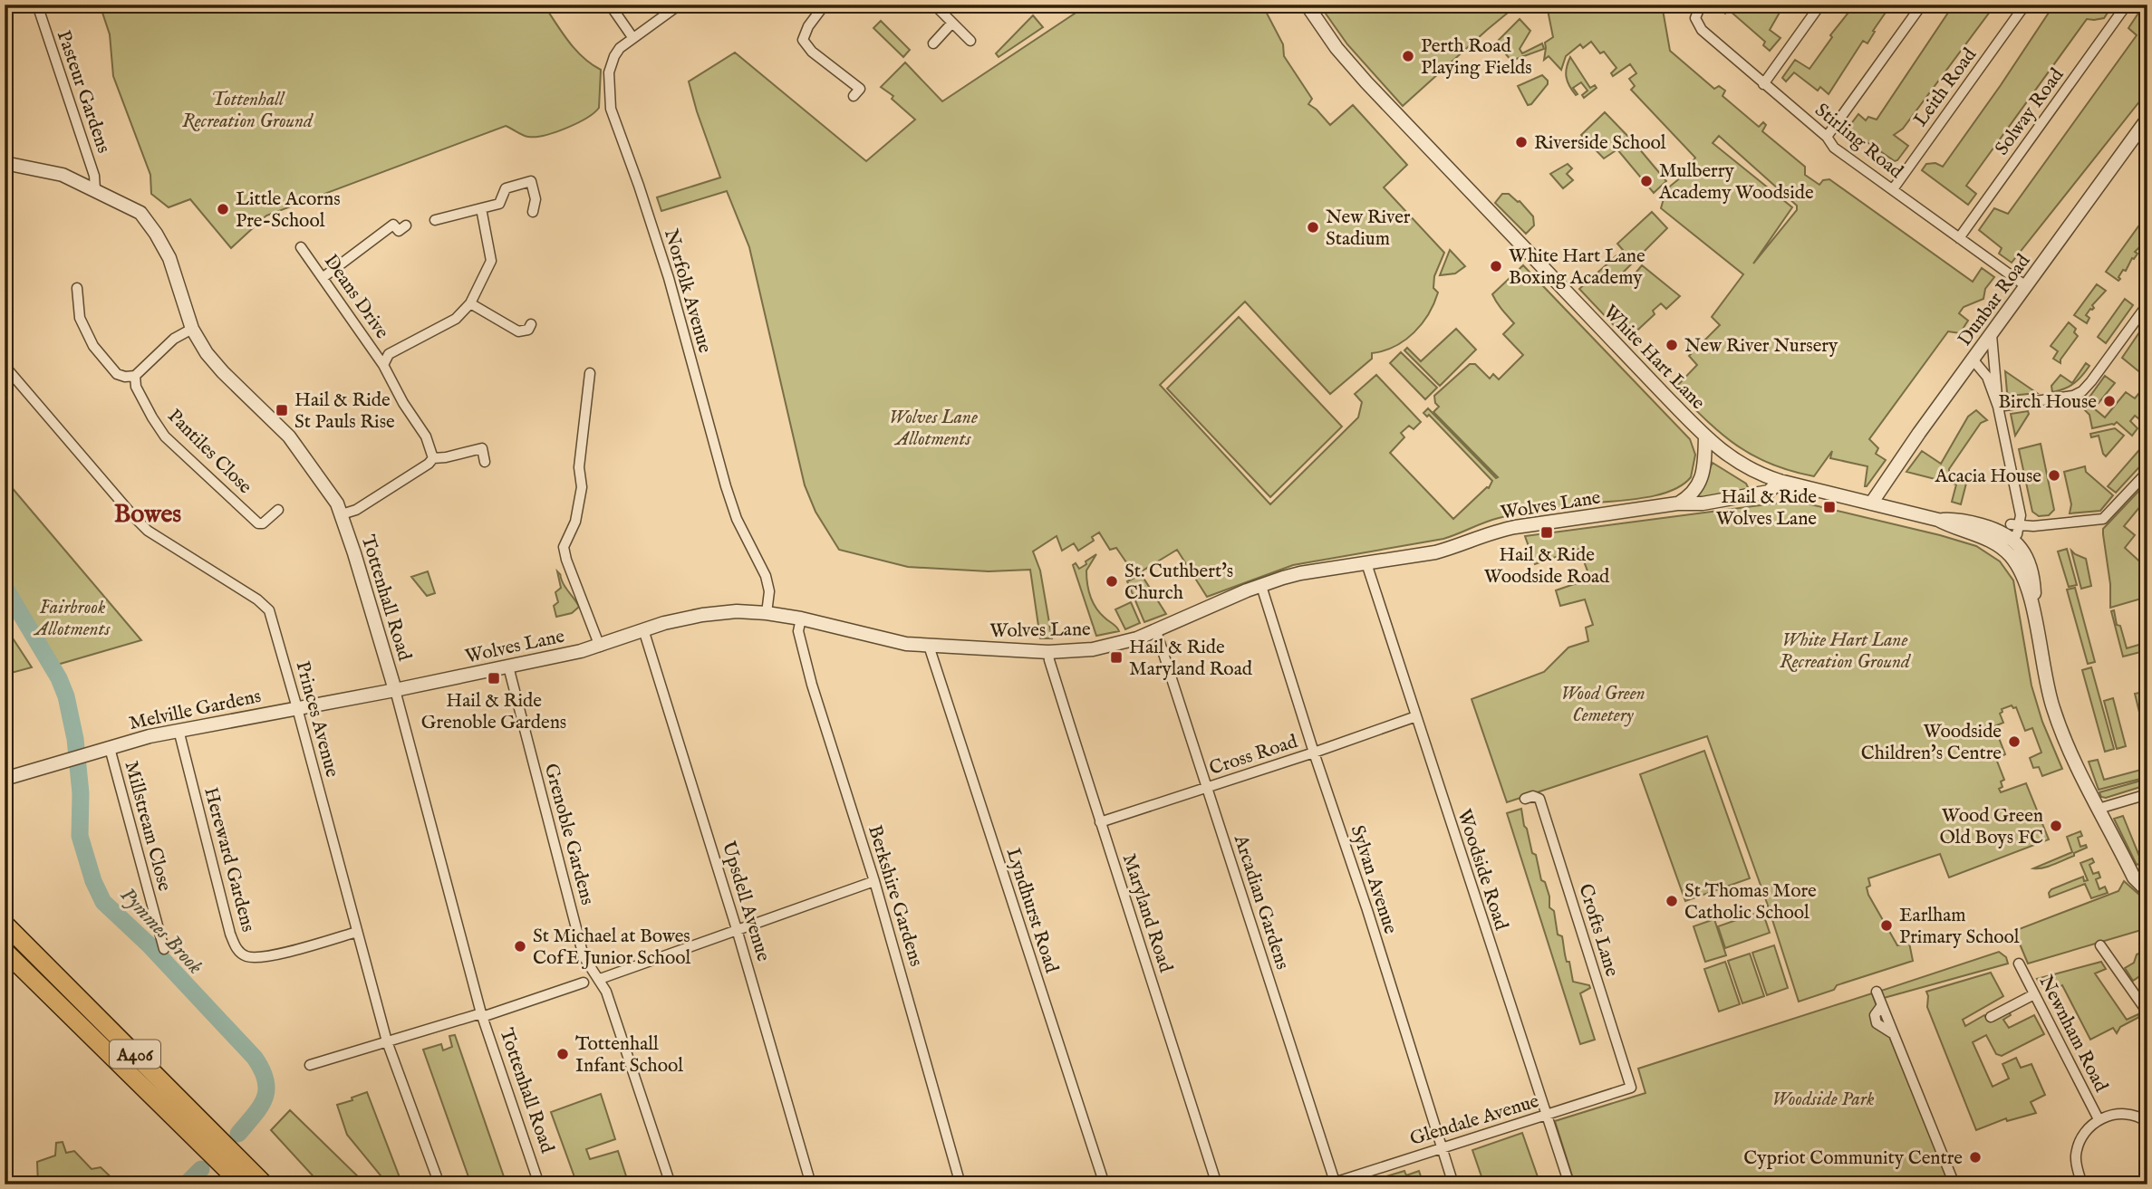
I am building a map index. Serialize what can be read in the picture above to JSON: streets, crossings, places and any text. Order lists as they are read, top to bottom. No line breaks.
{"streets":{"highway":["A406"],"street":["Leith Road","Pasteur Gardens","Solway Road","Stirling Road","Norfolk Avenue","Deans Drive","Dunbar Road","White Hart Lane","Pantiles Close","Wolves Lane","Tottenhall Road","Melville Gardens","Princes Avenue","Cross Road","Millstream Close","Grenoble Gardens","Hereward Gardens","Woodside Road","Sylvan Avenue","Berkshire Gardens","Upsdell Avenue","Arcadian Gardens","Lyndhurst Road","Maryland Road","Crofts Lane","Newnham Road","Glendale Avenue"]},"crossings":[["Leith Road","Stirling Road"],["Pasteur Gardens","Tottenhall Road"],["Solway Road","Stirling Road"],["Stirling Road","Dunbar Road"],["Norfolk Avenue","Wolves Lane"],["Dunbar Road","White Hart Lane"],["White Hart Lane","Wolves Lane"],["Wolves Lane","Tottenhall Road"],["Wolves Lane","Melville Gardens"],["Wolves Lane","Grenoble Gardens"],["Wolves Lane","Woodside Road"],["Wolves Lane","Sylvan Avenue"],["Wolves Lane","Berkshire Gardens"],["Wolves Lane","Upsdell Avenue"],["Wolves Lane","Arcadian Gardens"],["Wolves Lane","Lyndhurst Road"],["Wolves Lane","Maryland Road"],["Tottenhall Road","Melville Gardens"],["Melville Gardens","Princes Avenue"],["Melville Gardens","Millstream Close"],["Melville Gardens","Hereward Gardens"],["Princes Avenue","Hereward Gardens"],["Cross Road","Woodside Road"],["Cross Road","Sylvan Avenue"],["Cross Road","Arcadian Gardens"],["Cross Road","Maryland Road"],["Woodside Road","Glendale Avenue"],["Sylvan Avenue","Glendale Avenue"],["Arcadian Gardens","Glendale Avenue"],["Crofts Lane","Glendale Avenue"]],"districts":["Bowes"],"water":["Pymmes Brook"],"parks":["Tottenhall Recreation Ground","Wolves Lane Allotments","Fairbrook Allotments","White Hart Lane Recreation Ground","Wood Green Cemetery","Woodside Park"],"places":{"other":["Perth Road Playing Fields","Riverside School","Mulberry Academy Woodside","Little Acorns Pre-School","New River Stadium","White Hart Lane Boxing Academy","New River Nursery","Birch House","Acacia House","St. Cuthbert's Church","Woodside Children's Centre","Wood Green Old Boys FC","St Thomas More Catholic School","Earlham Primary School","St Michael at Bowes CofE Junior School","Tottenhall Infant School","Cypriot Community Centre"],"transit":["Hail & Ride St Pauls Rise","Hail & Ride Wolves Lane","Hail & Ride Woodside Road","Hail & Ride Maryland Road","Hail & Ride Grenoble Gardens"]}}
